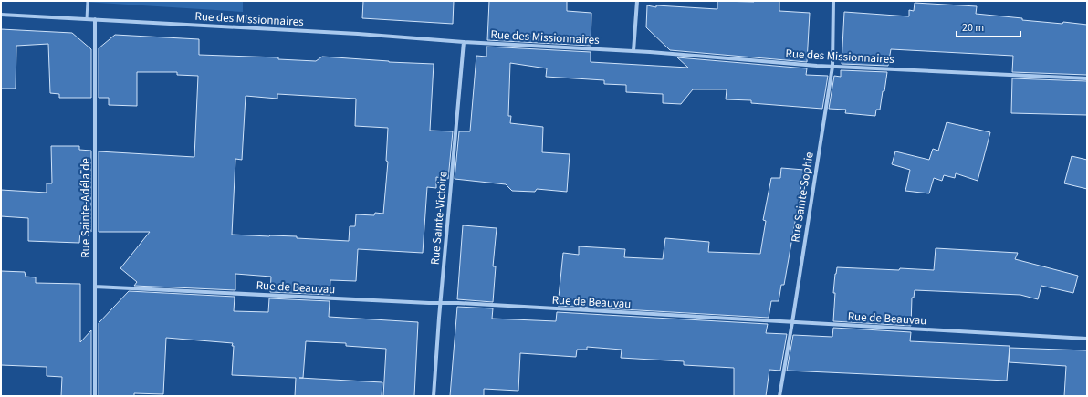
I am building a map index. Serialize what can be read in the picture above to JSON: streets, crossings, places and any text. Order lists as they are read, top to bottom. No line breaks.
{"streets":{"street":["Rue des Missionnaires","Rue Sainte-Sophie","Rue Sainte-Adélaïde","Rue Sainte-Victoire","Rue de Beauvau"]},"crossings":[["Rue des Missionnaires","Rue Sainte-Sophie"],["Rue des Missionnaires","Rue Sainte-Adélaïde"],["Rue des Missionnaires","Rue Sainte-Victoire"],["Rue Sainte-Sophie","Rue de Beauvau"],["Rue Sainte-Adélaïde","Rue de Beauvau"],["Rue Sainte-Victoire","Rue de Beauvau"]],"scale_bar":"20 m"}
